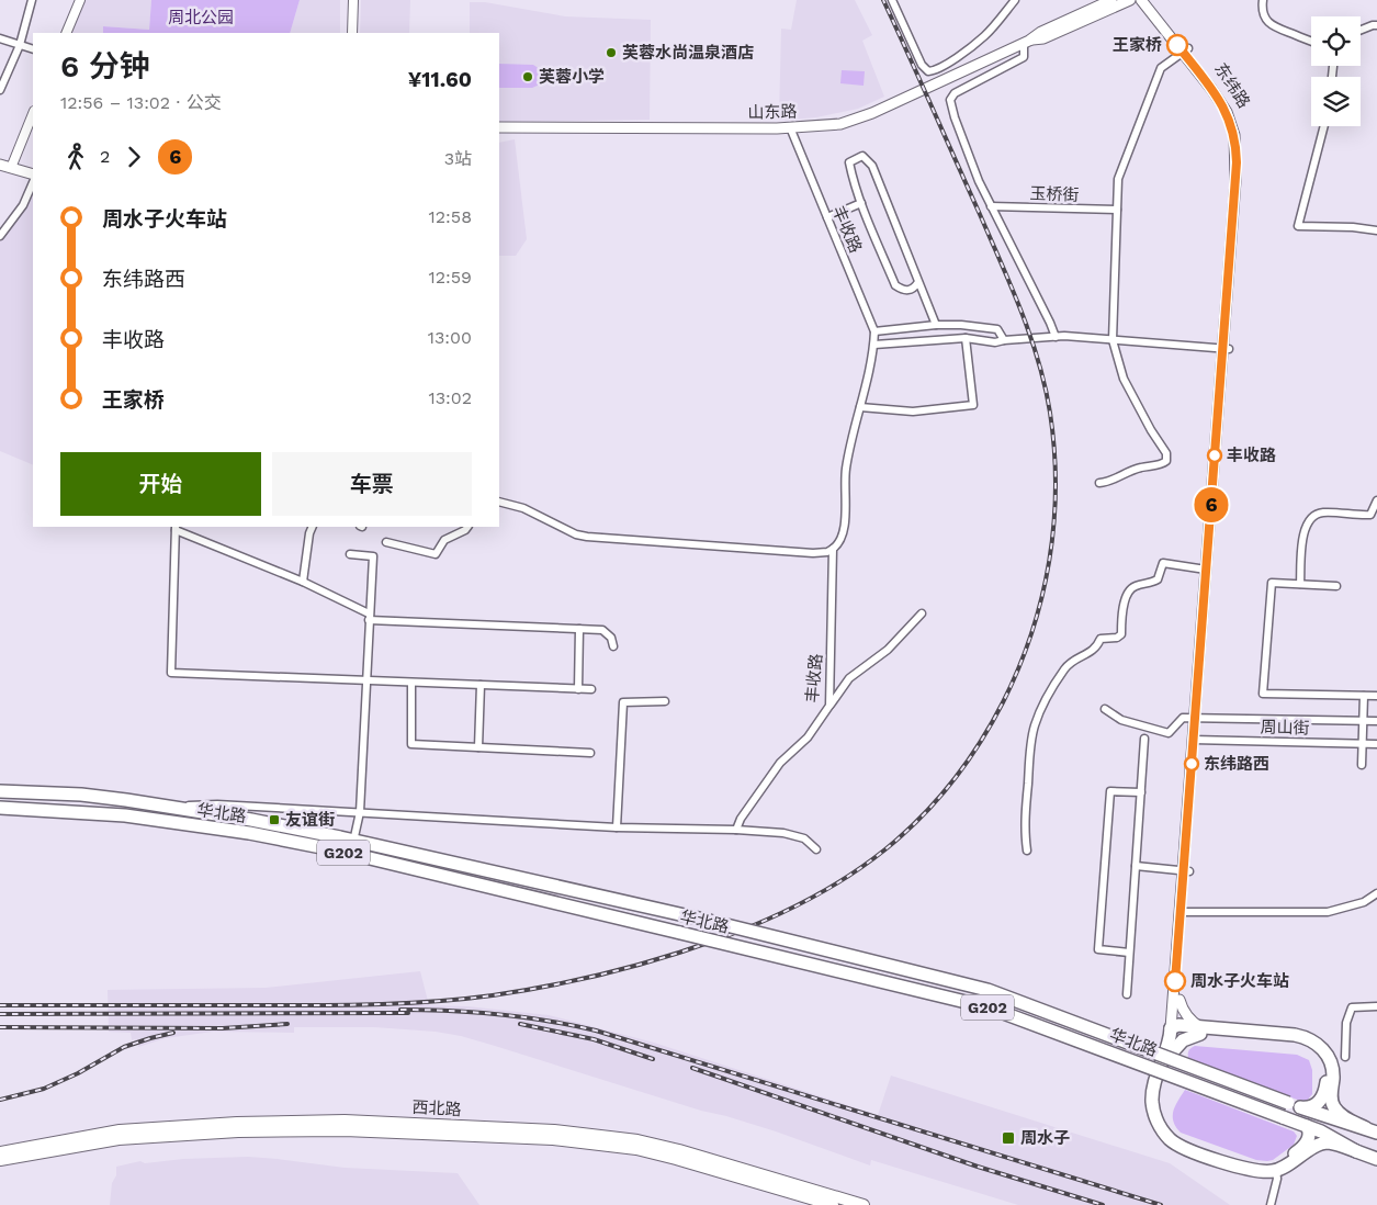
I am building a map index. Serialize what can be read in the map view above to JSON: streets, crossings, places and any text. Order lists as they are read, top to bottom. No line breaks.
{"streets":{"highway":["华北路","G202"],"main road":["东纬路","山东路","西北路"],"street":["玉桥街","丰收路","周山街"]},"crossings":[["东纬路","周山街"],["山东路","丰收路"]],"parks":["周北公园"],"places":{"other":["王家桥","芙蓉水尚温泉酒店","芙蓉小学","丰收路","东纬路西","周水子火车站"],"transit":["友谊街","周水子"]},"lines":["bus line 6"],"page":{"on_map":"6","heading":["6 分钟","12:56 – 13:02 · 公交","¥11.60"],"legs":["2","6","3站"],"list":[{"name":"周水子火车站","value":"12:58"},{"name":"东纬路西","value":"12:59"},{"name":"丰收路","value":"13:00"},{"name":"王家桥","value":"13:02"}],"buttons":["开始","车票"]}}
